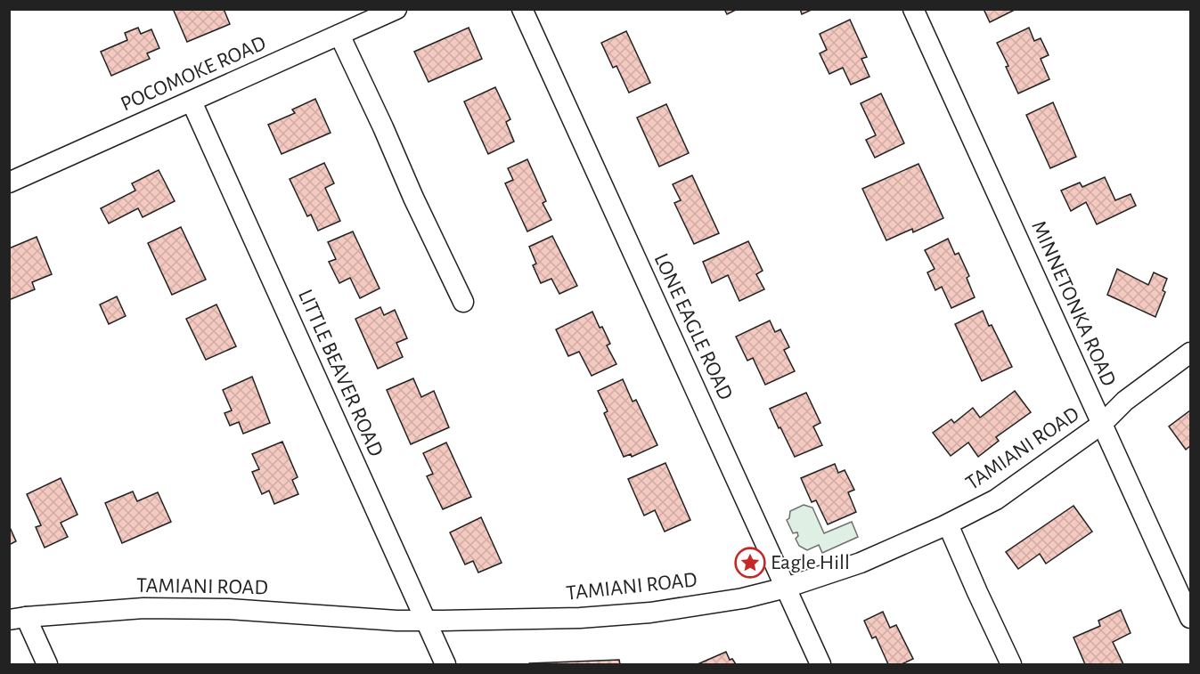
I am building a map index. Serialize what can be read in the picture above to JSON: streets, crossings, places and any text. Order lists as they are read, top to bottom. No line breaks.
{"streets":{"street":["POCOMOKE ROAD","MINNETONKA ROAD","LONE EAGLE ROAD","LITTLE BEAVER ROAD","TAMIANI ROAD"]},"crossings":[["POCOMOKE ROAD","LITTLE BEAVER ROAD"],["MINNETONKA ROAD","TAMIANI ROAD"],["LONE EAGLE ROAD","TAMIANI ROAD"],["LITTLE BEAVER ROAD","TAMIANI ROAD"]],"places":{"place":["Eagle Hill"]}}
